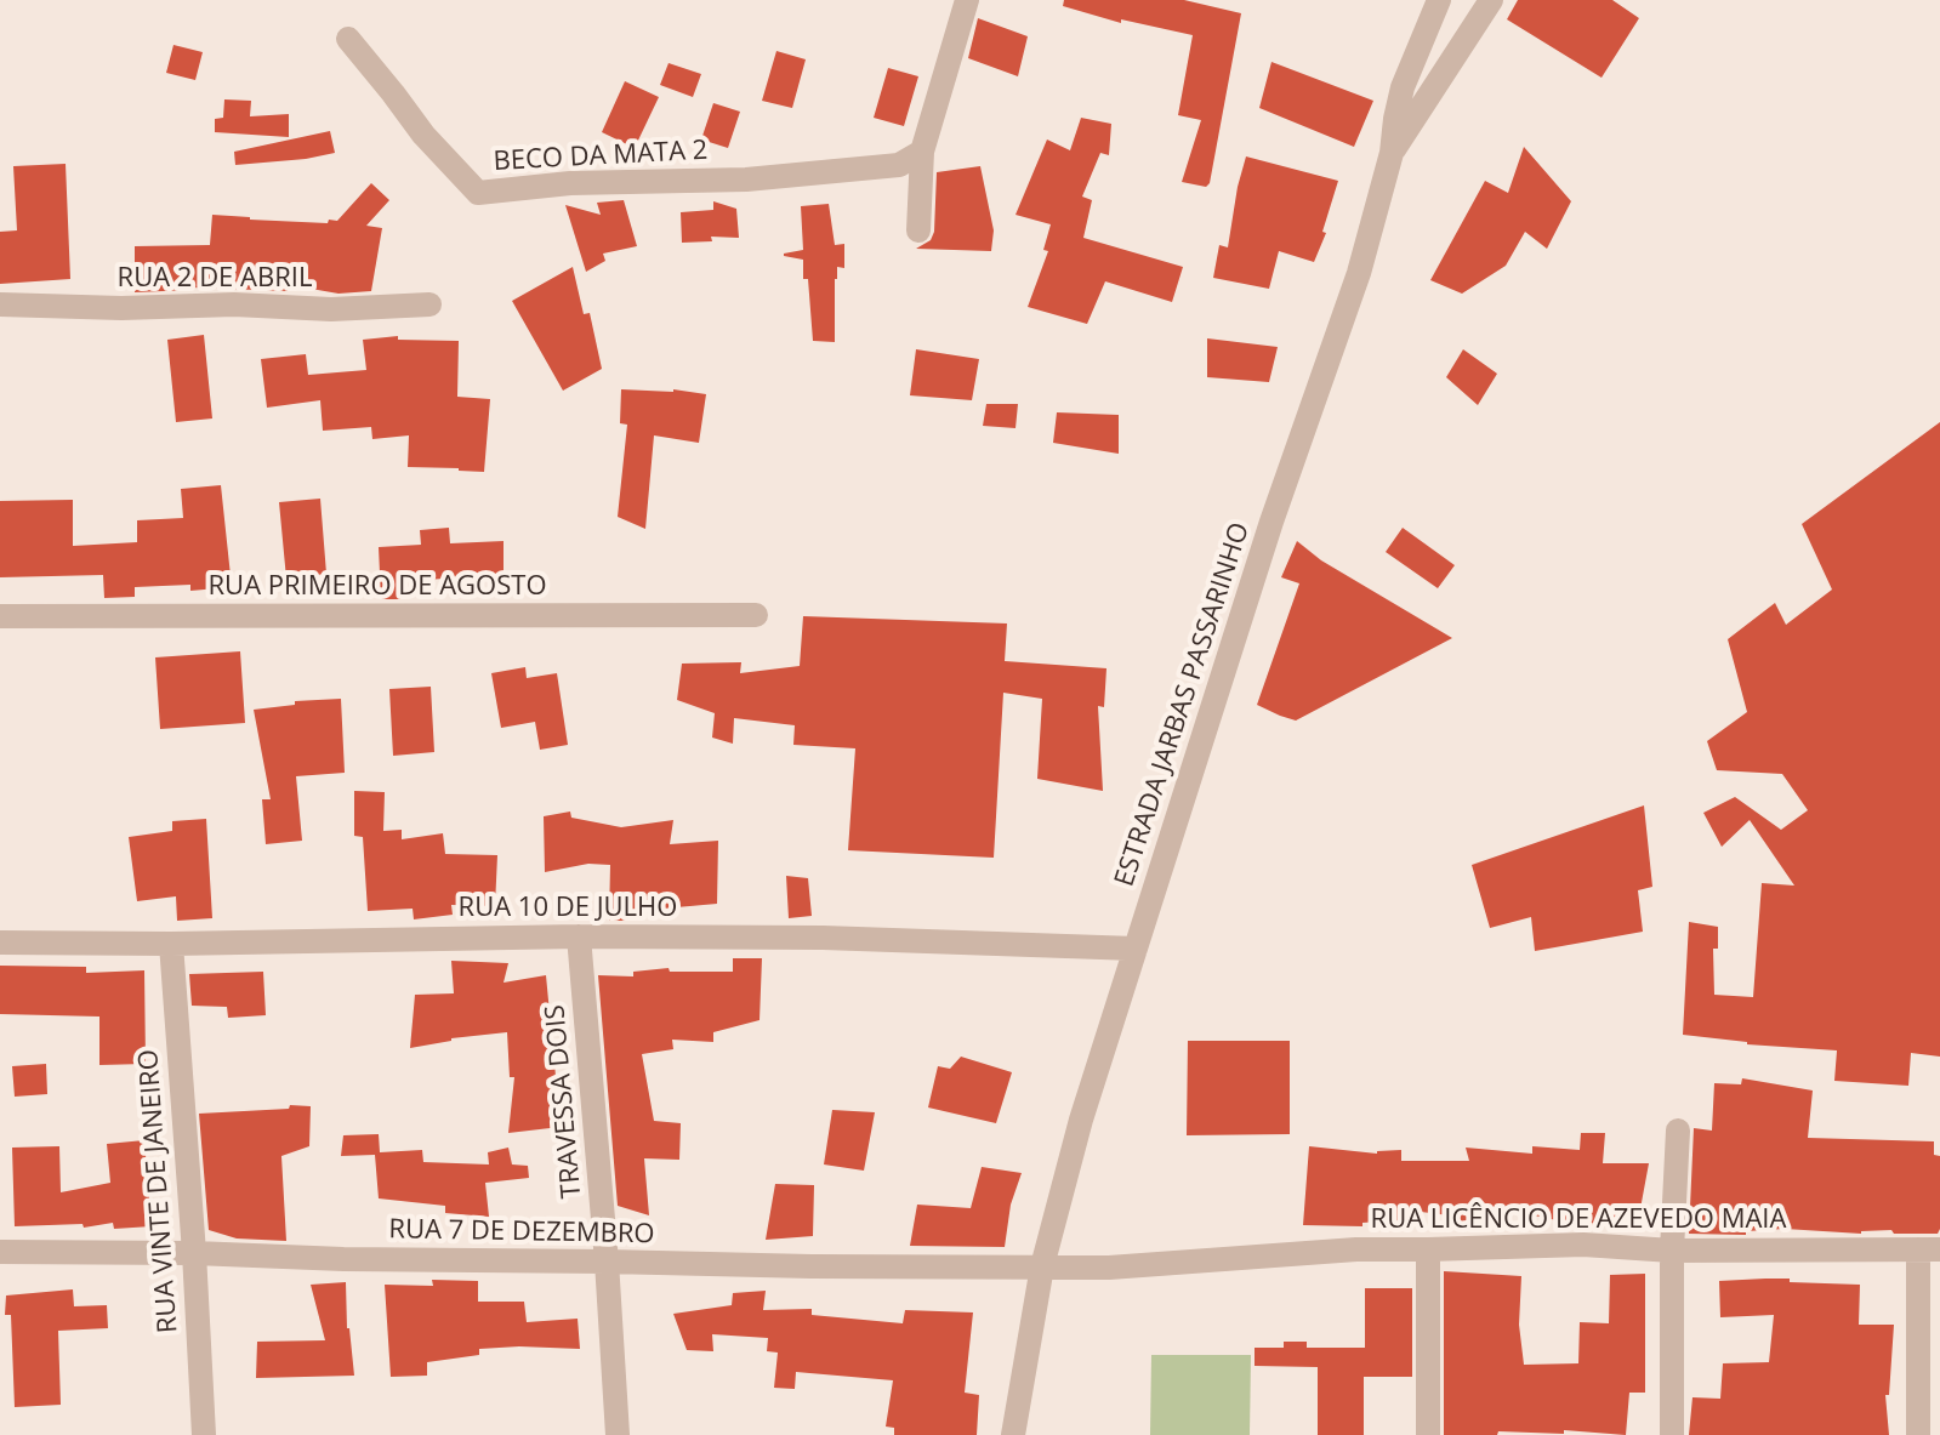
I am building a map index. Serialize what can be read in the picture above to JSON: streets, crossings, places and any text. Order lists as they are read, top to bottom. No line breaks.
{"streets":{"street":["BECO DA MATA 2","RUA 2 DE ABRIL","RUA PRIMEIRO DE AGOSTO","ESTRADA JARBAS PASSARINHO","RUA 10 DE JULHO","TRAVESSA DOIS","RUA VINTE DE JANEIRO","RUA LICÊNCIO DE AZEVEDO MAIA","RUA 7 DE DEZEMBRO"]},"crossings":[["ESTRADA JARBAS PASSARINHO","RUA 10 DE JULHO"],["ESTRADA JARBAS PASSARINHO","RUA LICÊNCIO DE AZEVEDO MAIA"],["ESTRADA JARBAS PASSARINHO","RUA 7 DE DEZEMBRO"],["RUA 10 DE JULHO","TRAVESSA DOIS"],["RUA 10 DE JULHO","RUA VINTE DE JANEIRO"],["TRAVESSA DOIS","RUA 7 DE DEZEMBRO"],["RUA VINTE DE JANEIRO","RUA 7 DE DEZEMBRO"],["RUA LICÊNCIO DE AZEVEDO MAIA","RUA 7 DE DEZEMBRO"]]}
